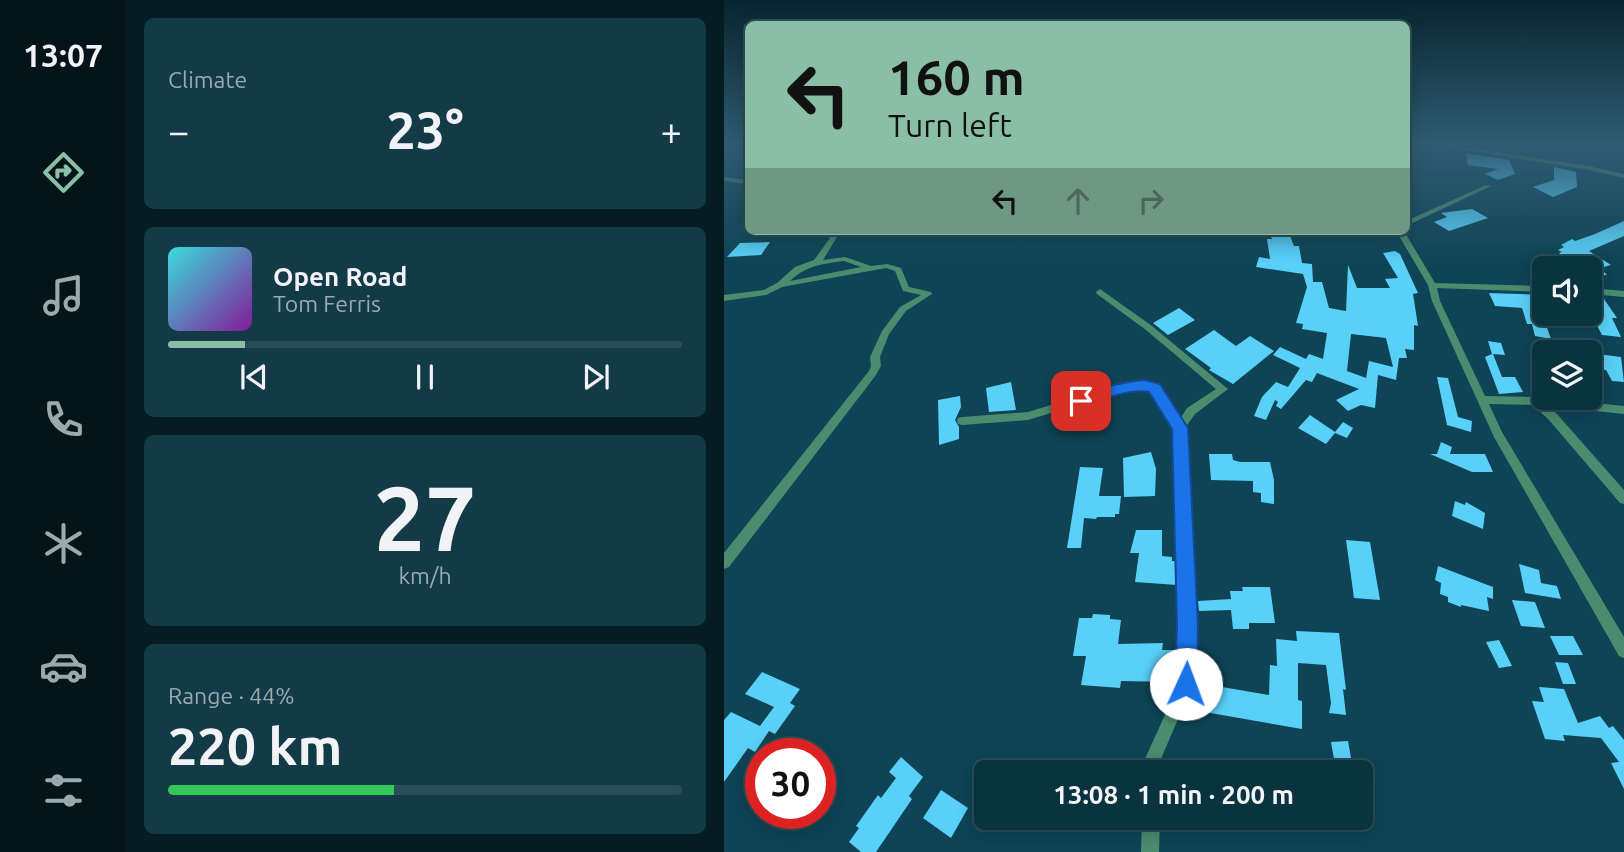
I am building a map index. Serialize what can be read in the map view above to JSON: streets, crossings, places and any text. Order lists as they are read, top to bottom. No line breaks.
{"page":{"tabs":"13:07","tile":["Climate",["27","km/h"],["Range · 44%","220 km"]],"turn":["160 m","Turn left"],"heat":["−","23°","+"],"song":["Open Road","Tom Ferris"],"limit":"30","trip":"13:08 · 1 min · 200 m"}}
